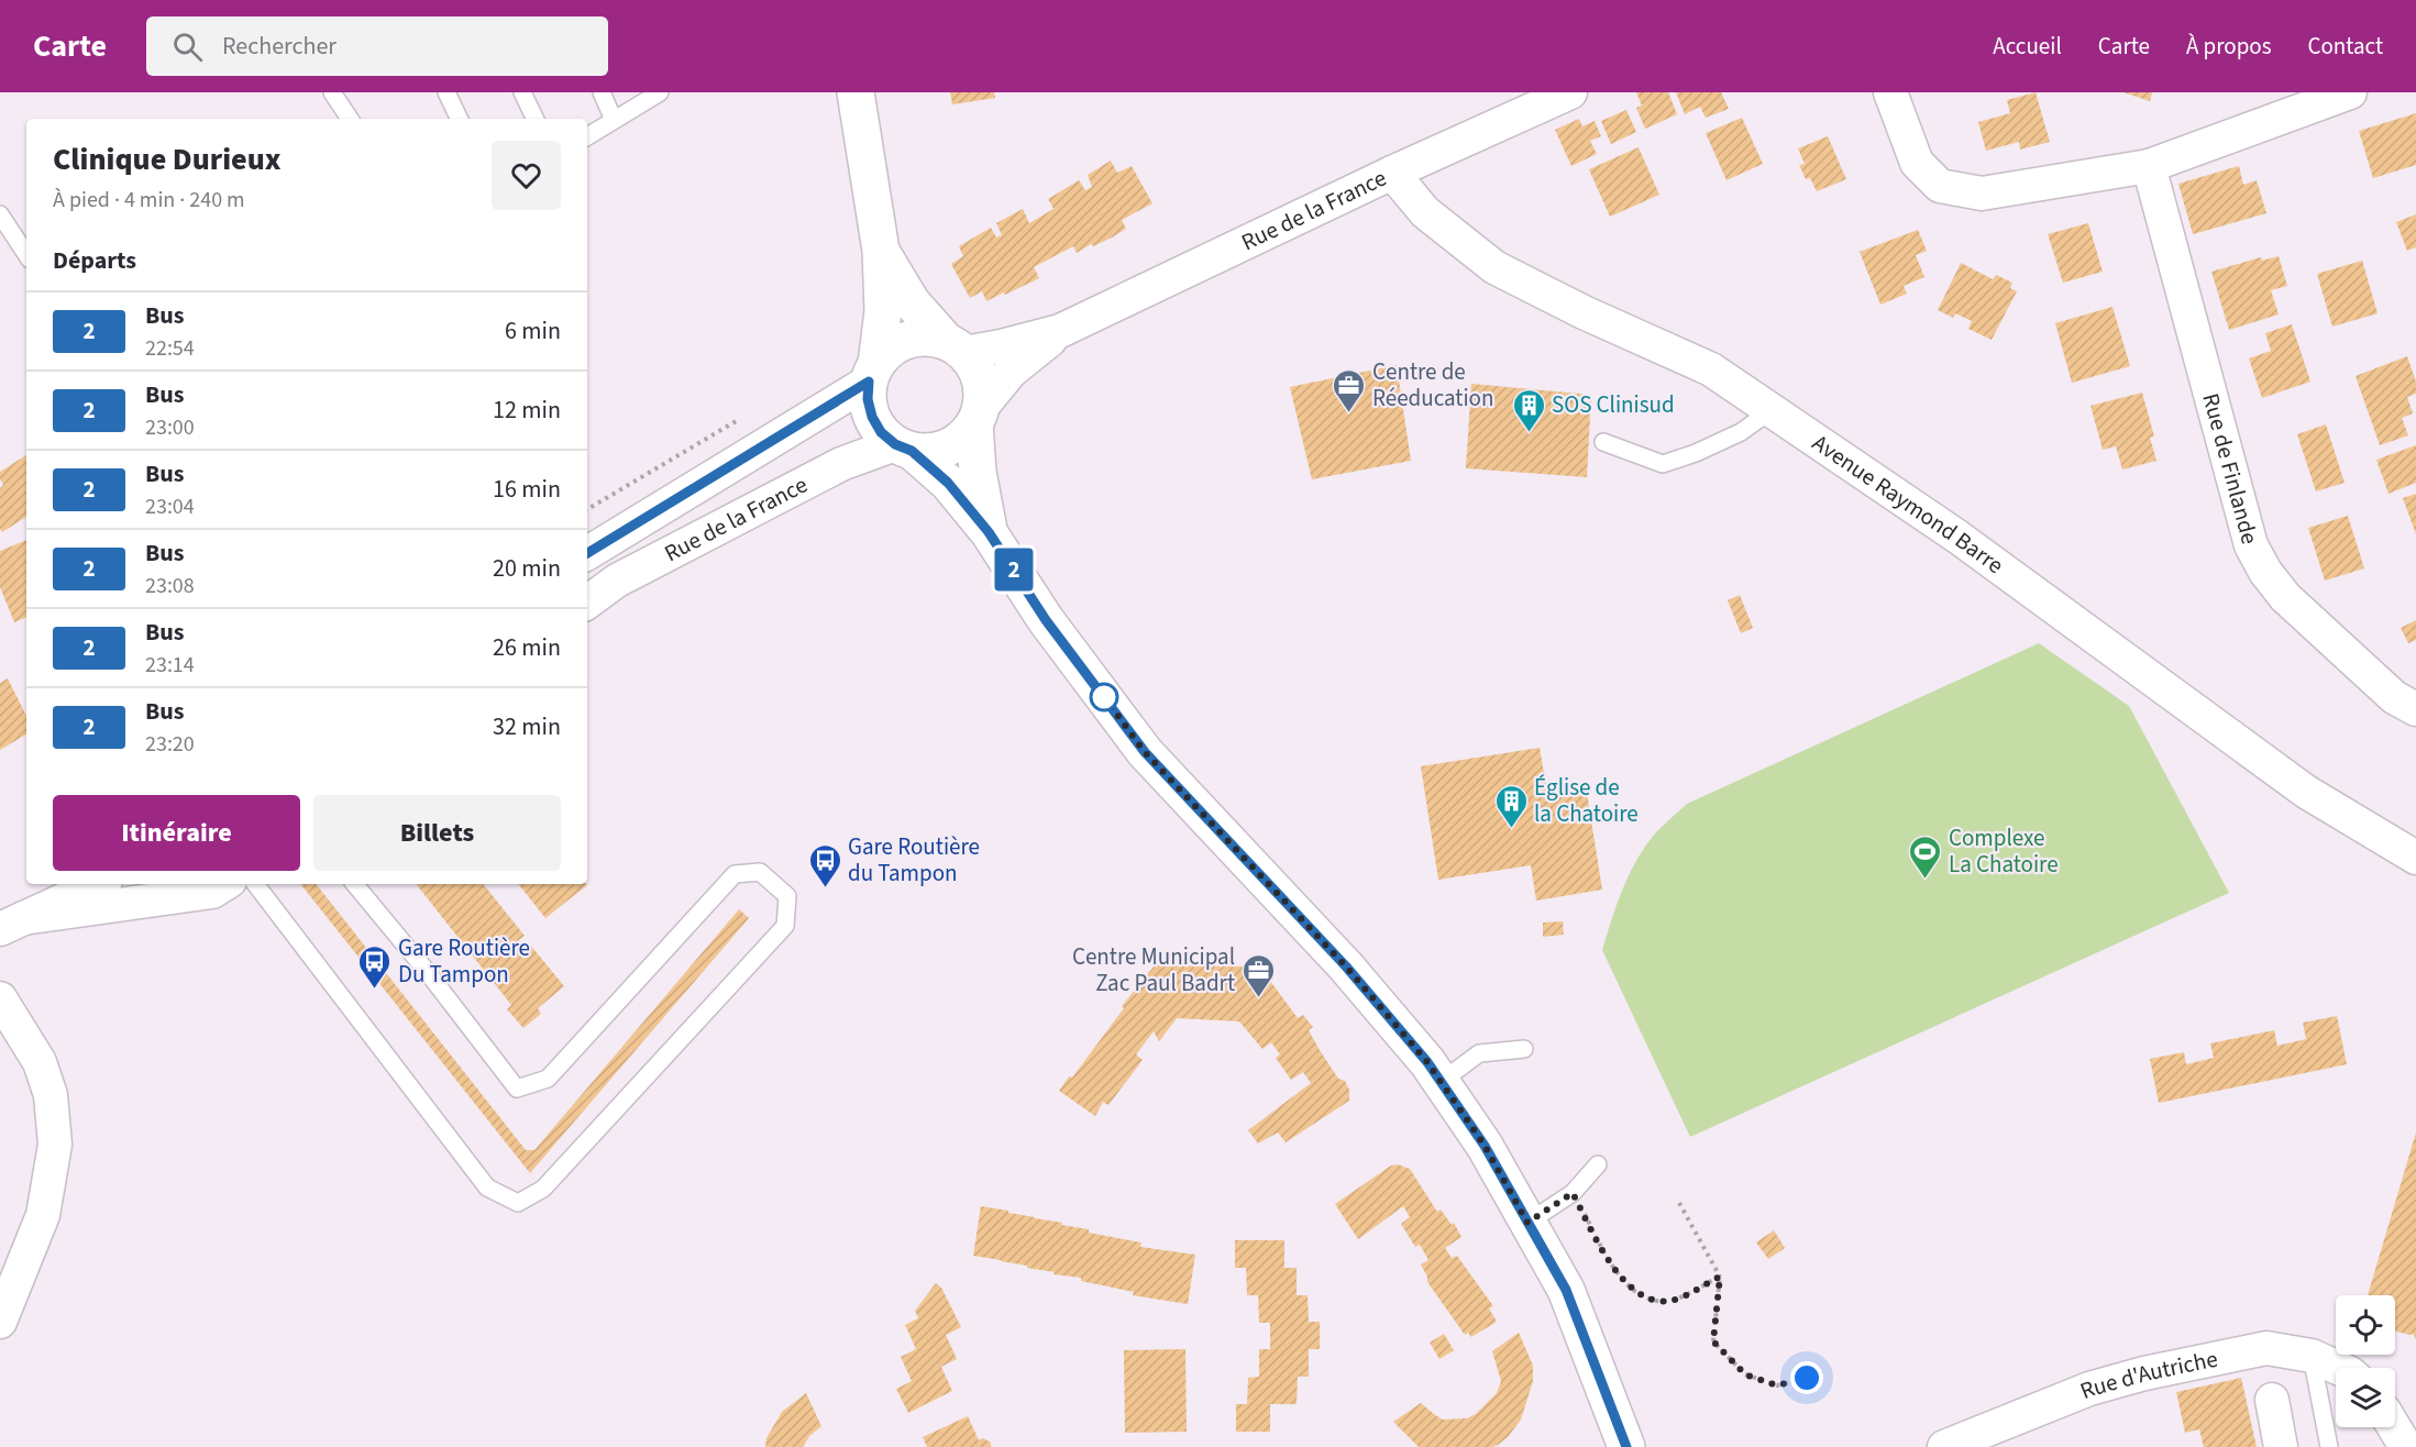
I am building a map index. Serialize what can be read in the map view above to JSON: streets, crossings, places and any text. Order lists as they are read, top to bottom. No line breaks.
{"streets":{"street":["Rue de la France","Rue de Finlande","Avenue Raymond Barre","Rue d'Autriche"]},"crossings":[["Rue de la France","Avenue Raymond Barre"]],"places":{"office":["Centre de Réeducation","Centre Municipal Zac Paul Badrt"],"building":["SOS Clinisud","Église de la Chatoire"],"sports":["Complexe La Chatoire"],"bus stop":["Gare Routière du Tampon","Gare Routière Du Tampon"]},"lines":["bus line 2"],"page":{"header":"Carte","search":"Rechercher","nav":["Accueil","Carte","À propos","Contact"],"on_map":"2","heading":[["Clinique Durieux","À pied · 4 min · 240 m"],"Départs"],"list":[{"mark":"2","name":"Bus","note":"22:54","value":"6 min"},{"mark":"2","name":"Bus","note":"23:00","value":"12 min"},{"mark":"2","name":"Bus","note":"23:04","value":"16 min"},{"mark":"2","name":"Bus","note":"23:08","value":"20 min"},{"mark":"2","name":"Bus","note":"23:14","value":"26 min"},{"mark":"2","name":"Bus","note":"23:20","value":"32 min"}],"buttons":["Itinéraire","Billets"]}}
